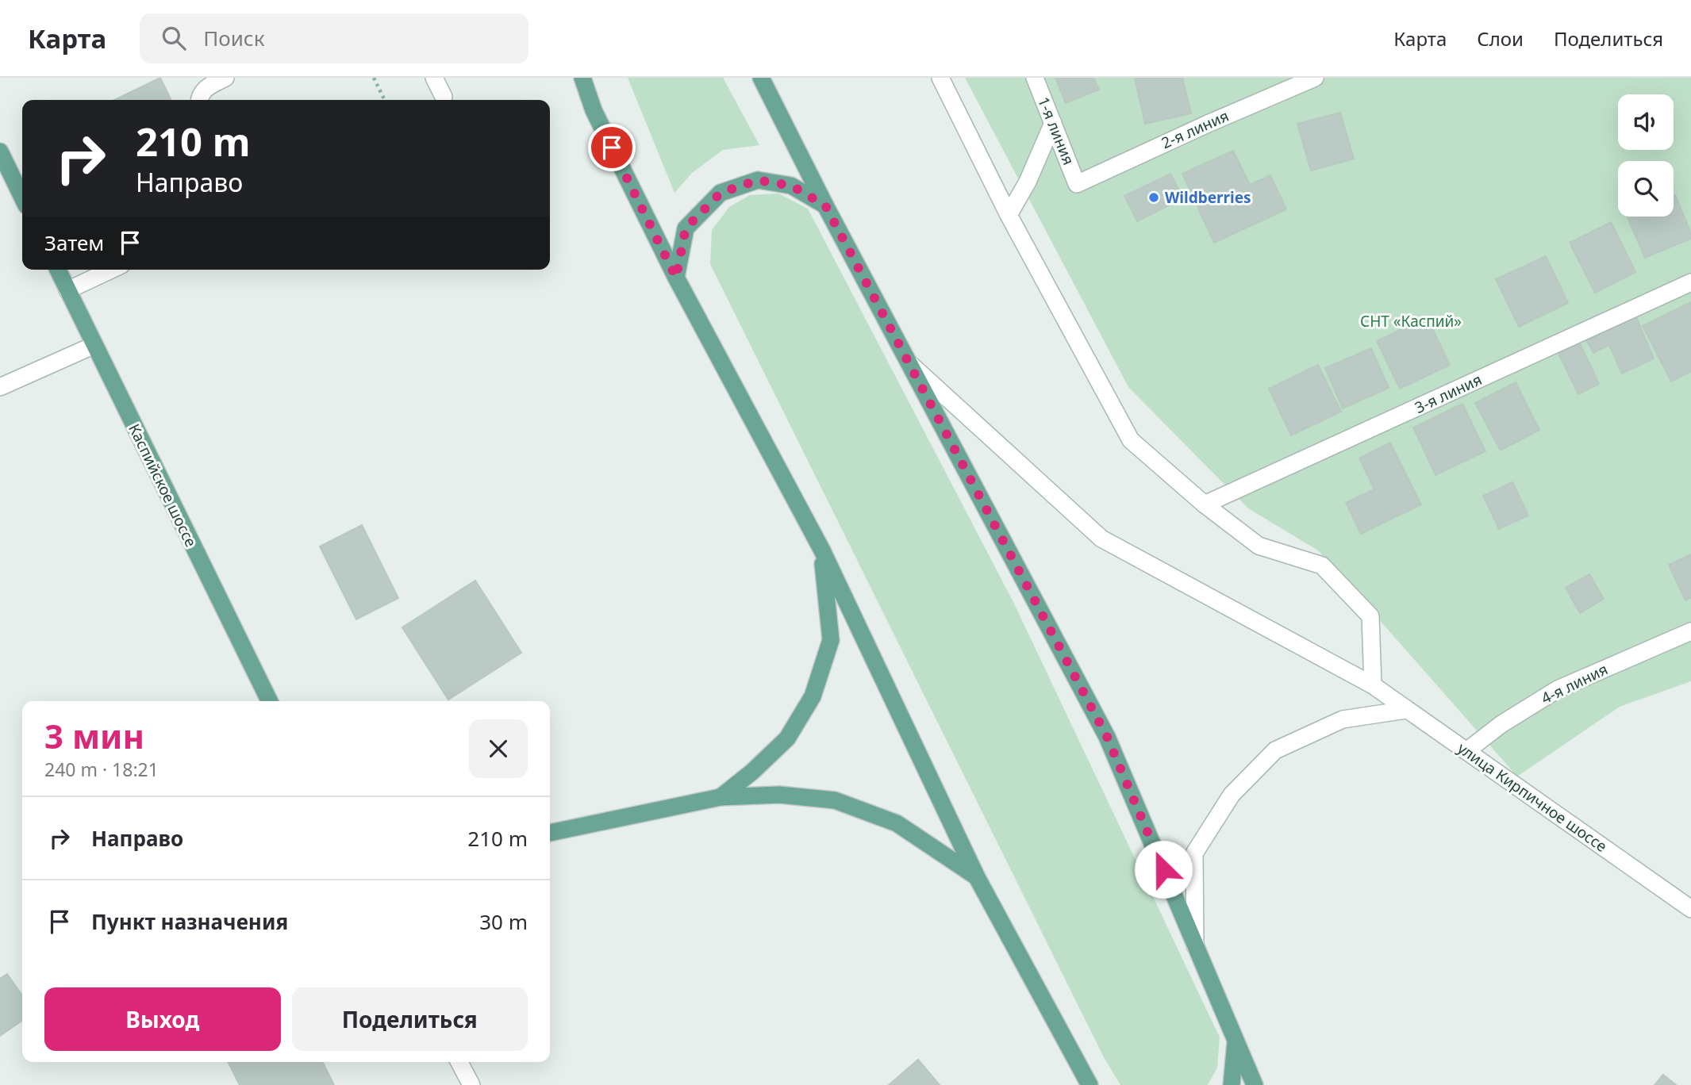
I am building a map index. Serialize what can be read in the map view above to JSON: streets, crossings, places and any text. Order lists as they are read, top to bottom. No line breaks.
{"streets":{"main road":["Каспийское шоссе"],"street":["2-я линия","1-я линия","3-я линия","4-я линия","улица Кирпичное шоссе"]},"crossings":[["2-я линия","1-я линия"],["4-я линия","улица Кирпичное шоссе"]],"parks":["СНТ «Каспий»"],"places":["Wildberries"],"page":{"header":"Карта","search":"Поиск","nav":["Карта","Слои","Поделиться"],"turn":["210 m","Направо"],"then":"Затем","heading":["3 мин","240 m · 18:21"],"list":[{"name":"Направо","value":"210 m"},{"name":"Пункт назначения","value":"30 m"}],"buttons":["Выход","Поделиться"]}}
